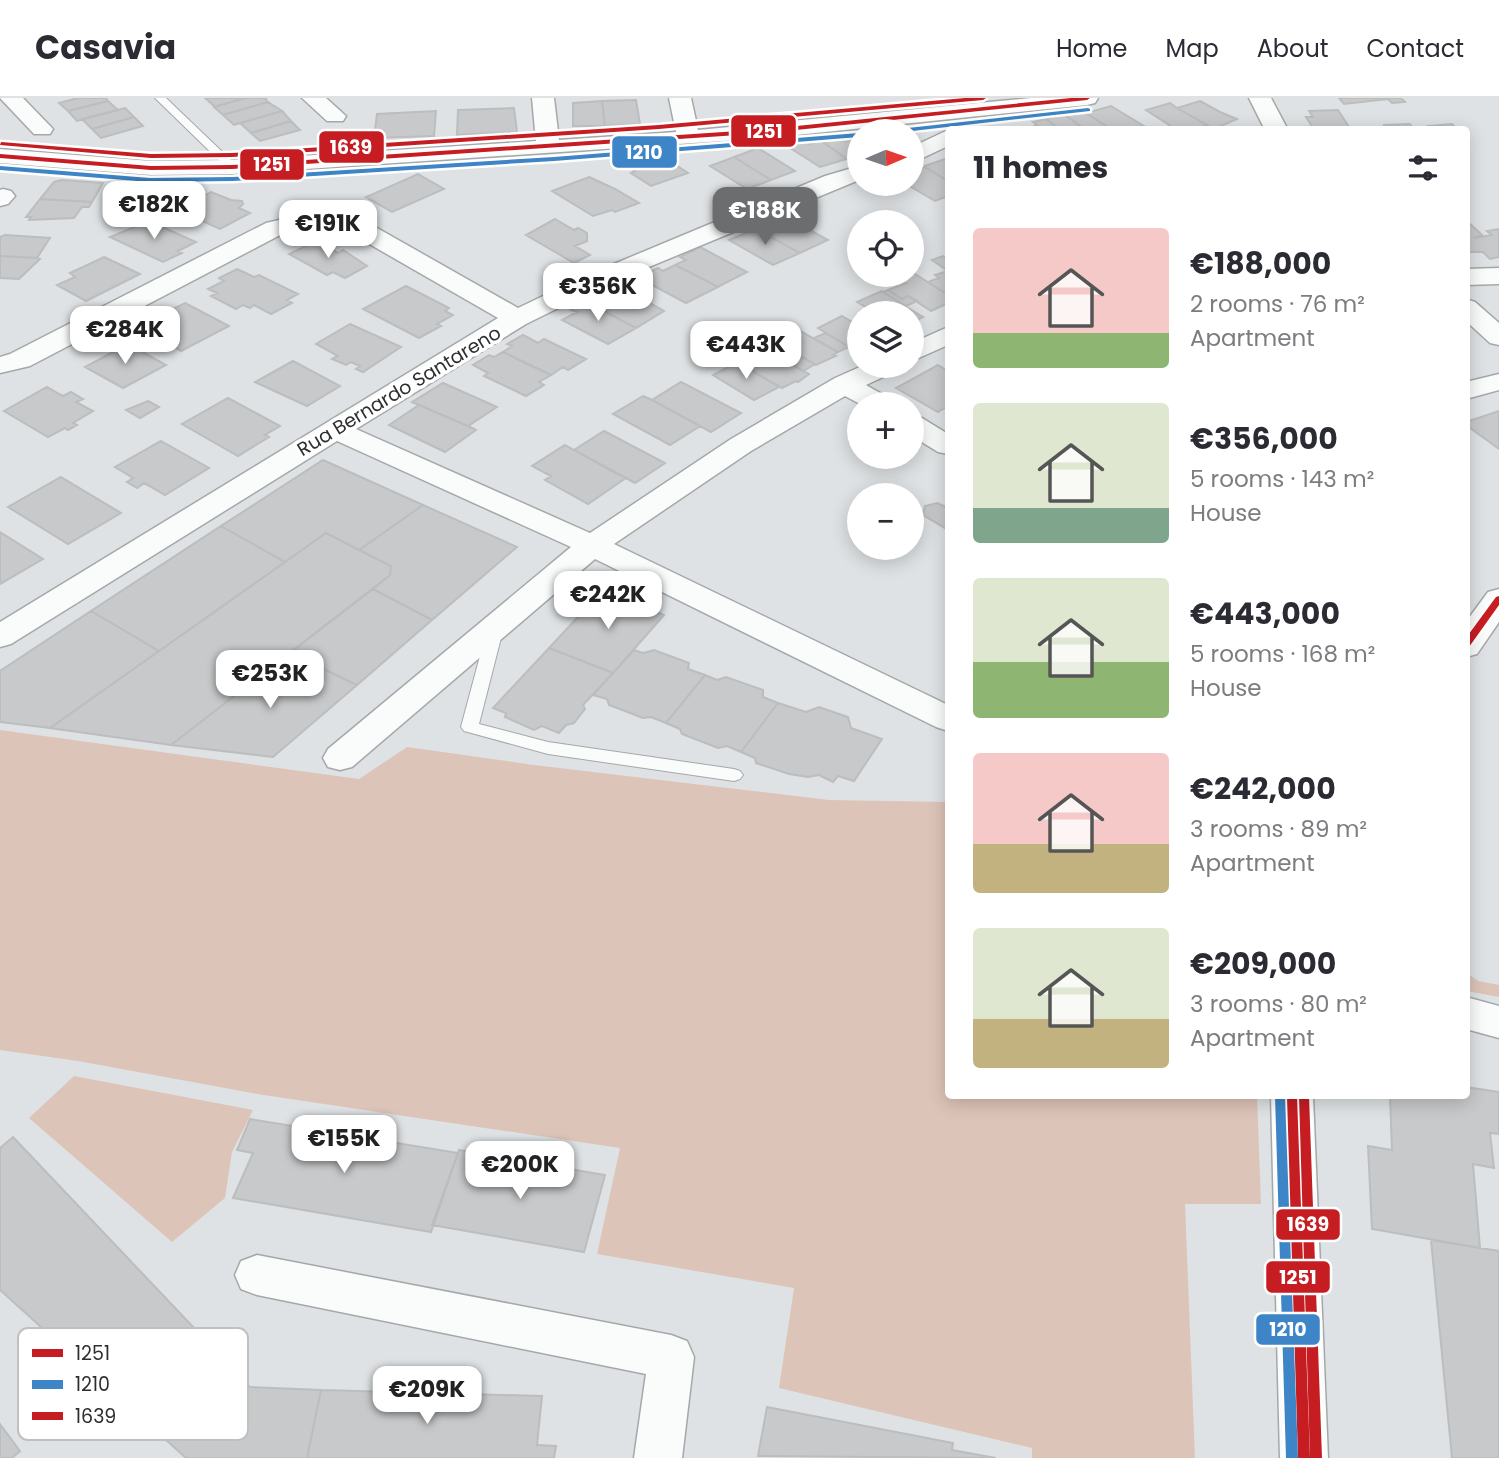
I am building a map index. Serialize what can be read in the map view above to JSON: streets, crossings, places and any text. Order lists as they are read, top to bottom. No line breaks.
{"streets":{"street":["Rua Bernardo Santareno"]},"lines":["transit line 1251","transit line 1639","transit line 1210"],"legend":["1251","1210","1639"],"north":"right","page":{"header":"Casavia","nav":["Home","Map","About","Contact"],"map_buttons":["+","−"],"heading":"11 homes","price":["€182K","€188K","€191K","€356K","€284K","€443K","€242K","€253K","€155K","€200K","€209K"],"list":[{"name":"€188,000","note":"2 rooms · 76 m² · Apartment"},{"name":"€356,000","note":"5 rooms · 143 m² · House"},{"name":"€443,000","note":"5 rooms · 168 m² · House"},{"name":"€242,000","note":"3 rooms · 89 m² · Apartment"},{"name":"€209,000","note":"3 rooms · 80 m² · Apartment"}]}}
